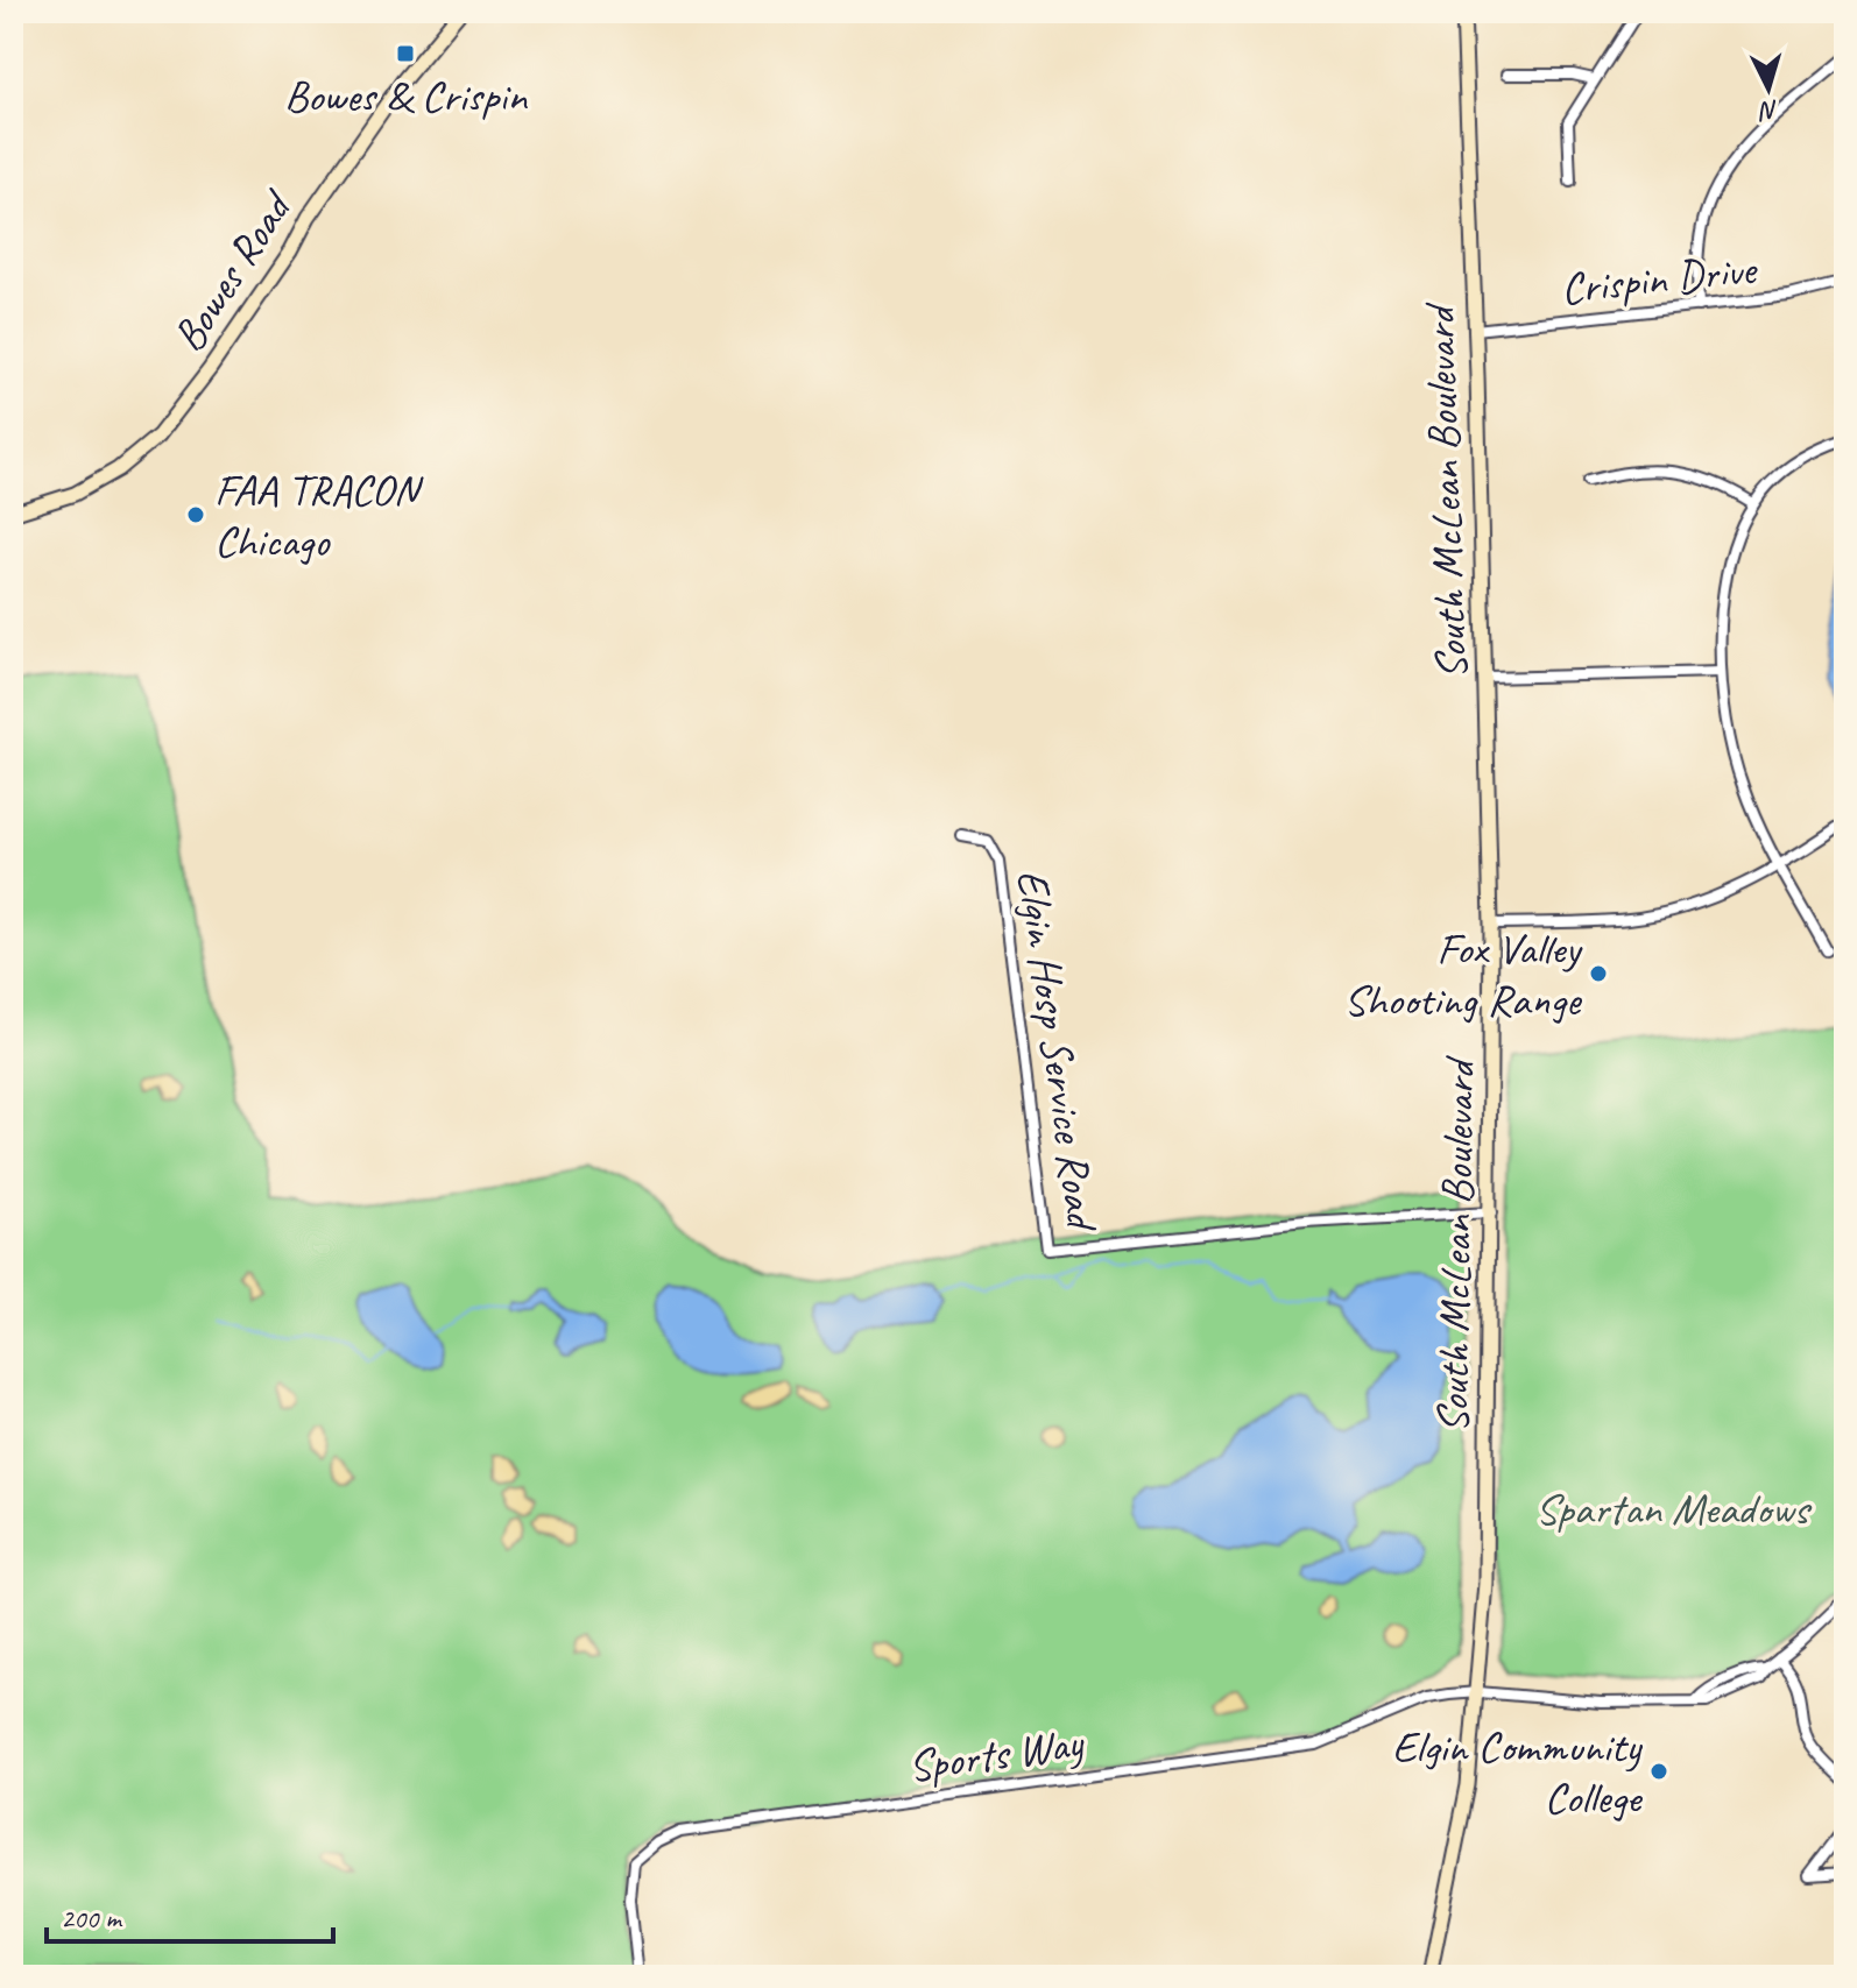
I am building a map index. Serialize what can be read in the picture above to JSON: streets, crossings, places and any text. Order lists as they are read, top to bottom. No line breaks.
{"streets":{"main road":["Bowes Road","South McLean Boulevard"],"street":["Crispin Drive","Elgin Hosp Service Road","Sports Way"]},"crossings":[["Crispin Drive","South McLean Boulevard"],["South McLean Boulevard","Elgin Hosp Service Road"],["South McLean Boulevard","Sports Way"]],"parks":["Spartan Meadows"],"places":{"transit":["Bowes & Crispin"],"other":["FAA TRACON Chicago","Fox Valley Shooting Range","Elgin Community College"]},"scale_bar":"200 m","north":"bottom"}
